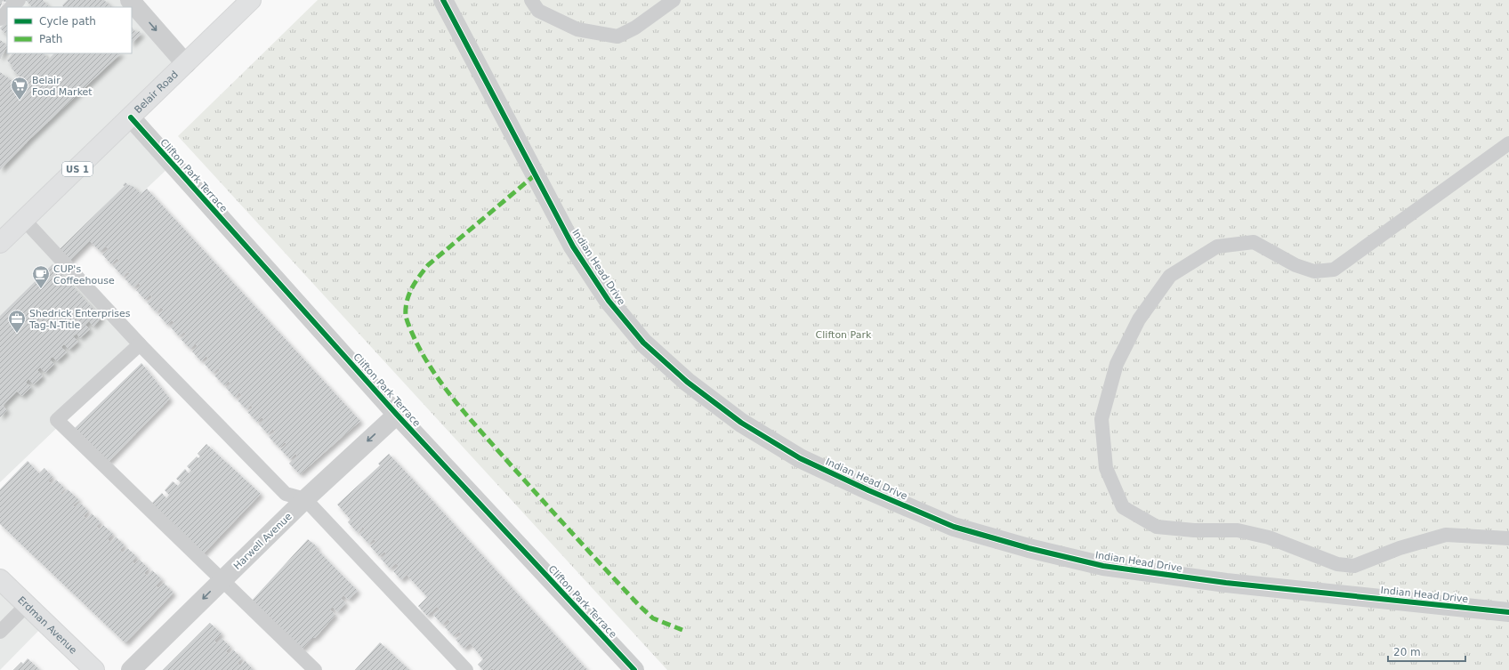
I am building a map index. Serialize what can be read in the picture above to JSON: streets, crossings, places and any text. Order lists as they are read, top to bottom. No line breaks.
{"streets":{"main road":["Belair Road","US 1","Erdman Avenue"],"street":["Clifton Park Terrace","Indian Head Drive","Harwell Avenue"]},"crossings":[["Belair Road","Clifton Park Terrace"],["Clifton Park Terrace","Harwell Avenue"]],"one_way":["Harwell Avenue"],"parks":["Clifton Park"],"places":{"supermarket":["Belair Food Market"],"cafe":["CUP's Coffeehouse"],"office":["Shedrick Enterprises Tag-N-Title"]},"legend":["Cycle path","Path"],"scale_bar":"20 m"}
